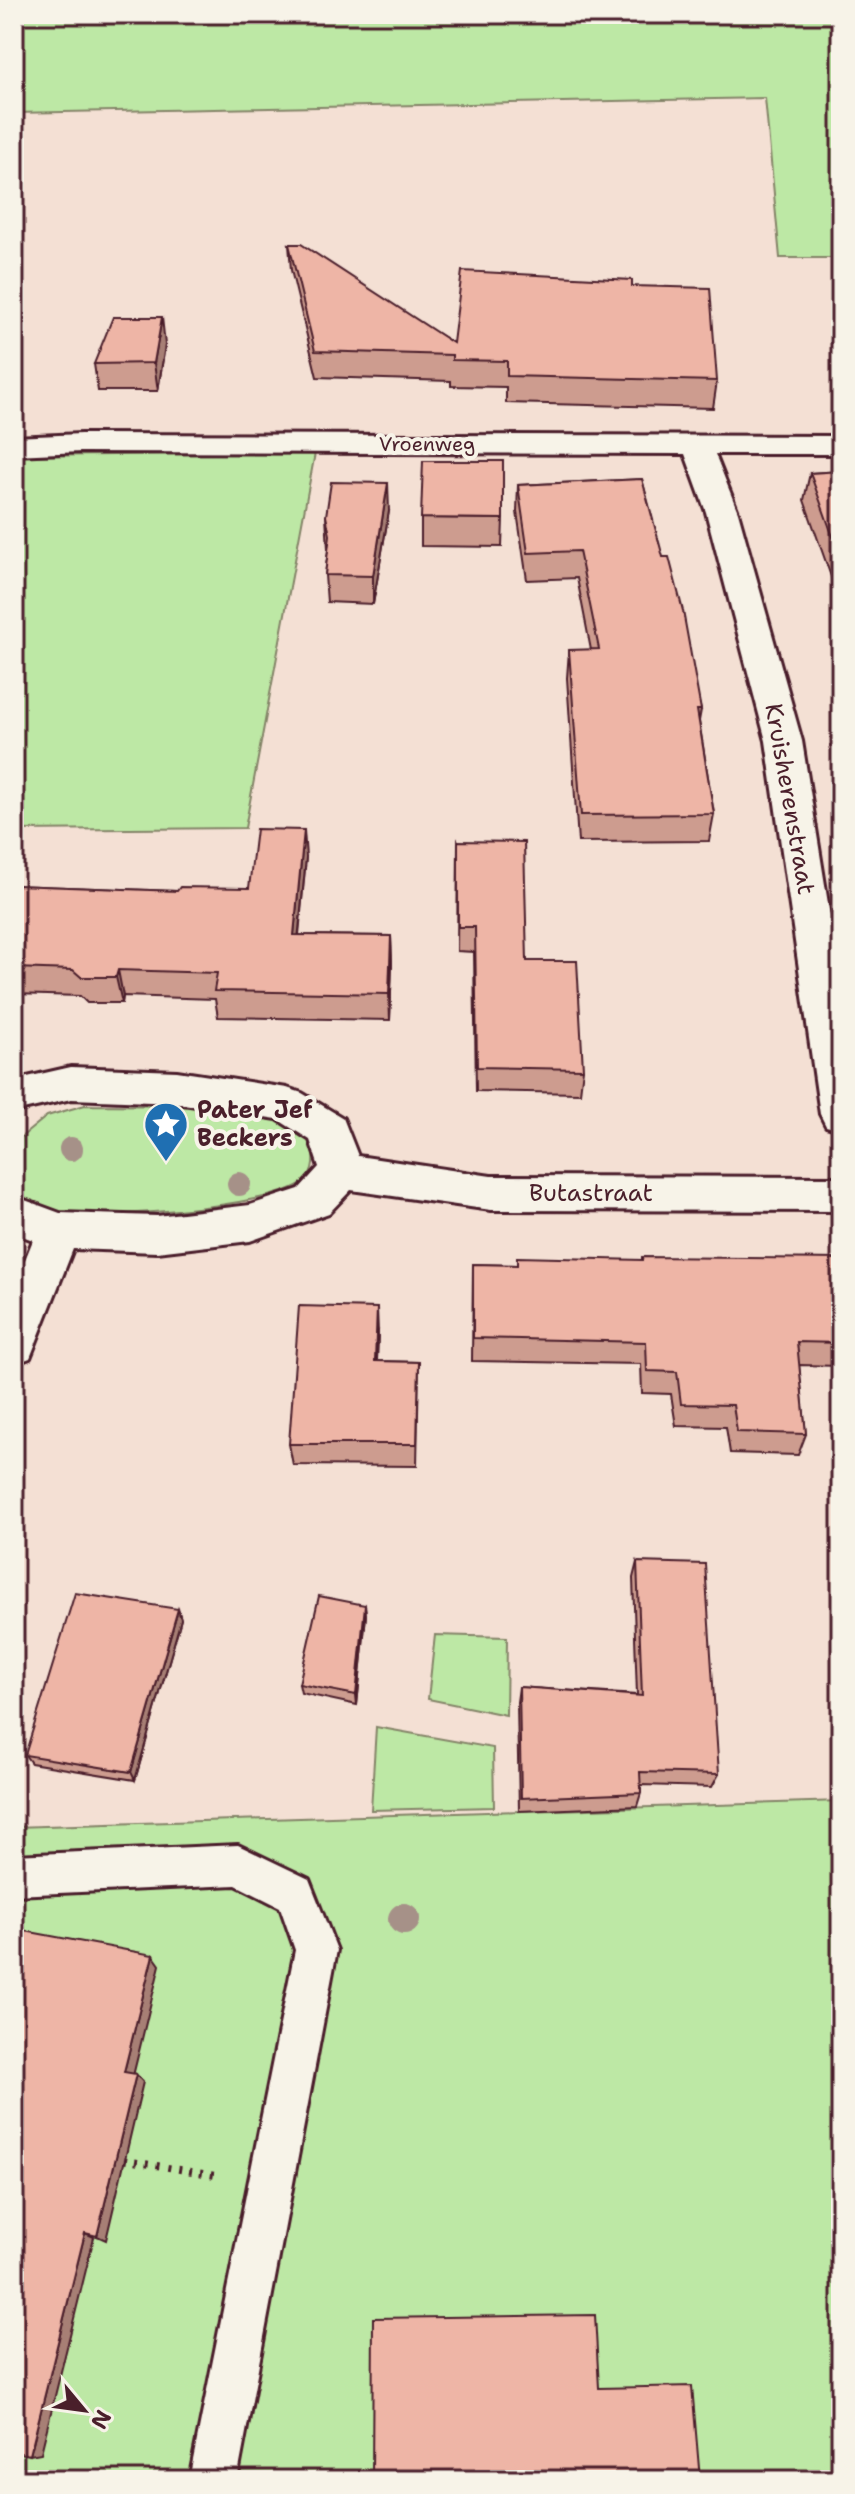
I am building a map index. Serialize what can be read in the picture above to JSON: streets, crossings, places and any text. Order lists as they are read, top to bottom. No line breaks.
{"streets":{"street":["Vroenweg","Kruisherenstraat","Butastraat"]},"crossings":[["Vroenweg","Kruisherenstraat"]],"places":{"place":["Pater Jef Beckers"]},"north":"bottom right"}
